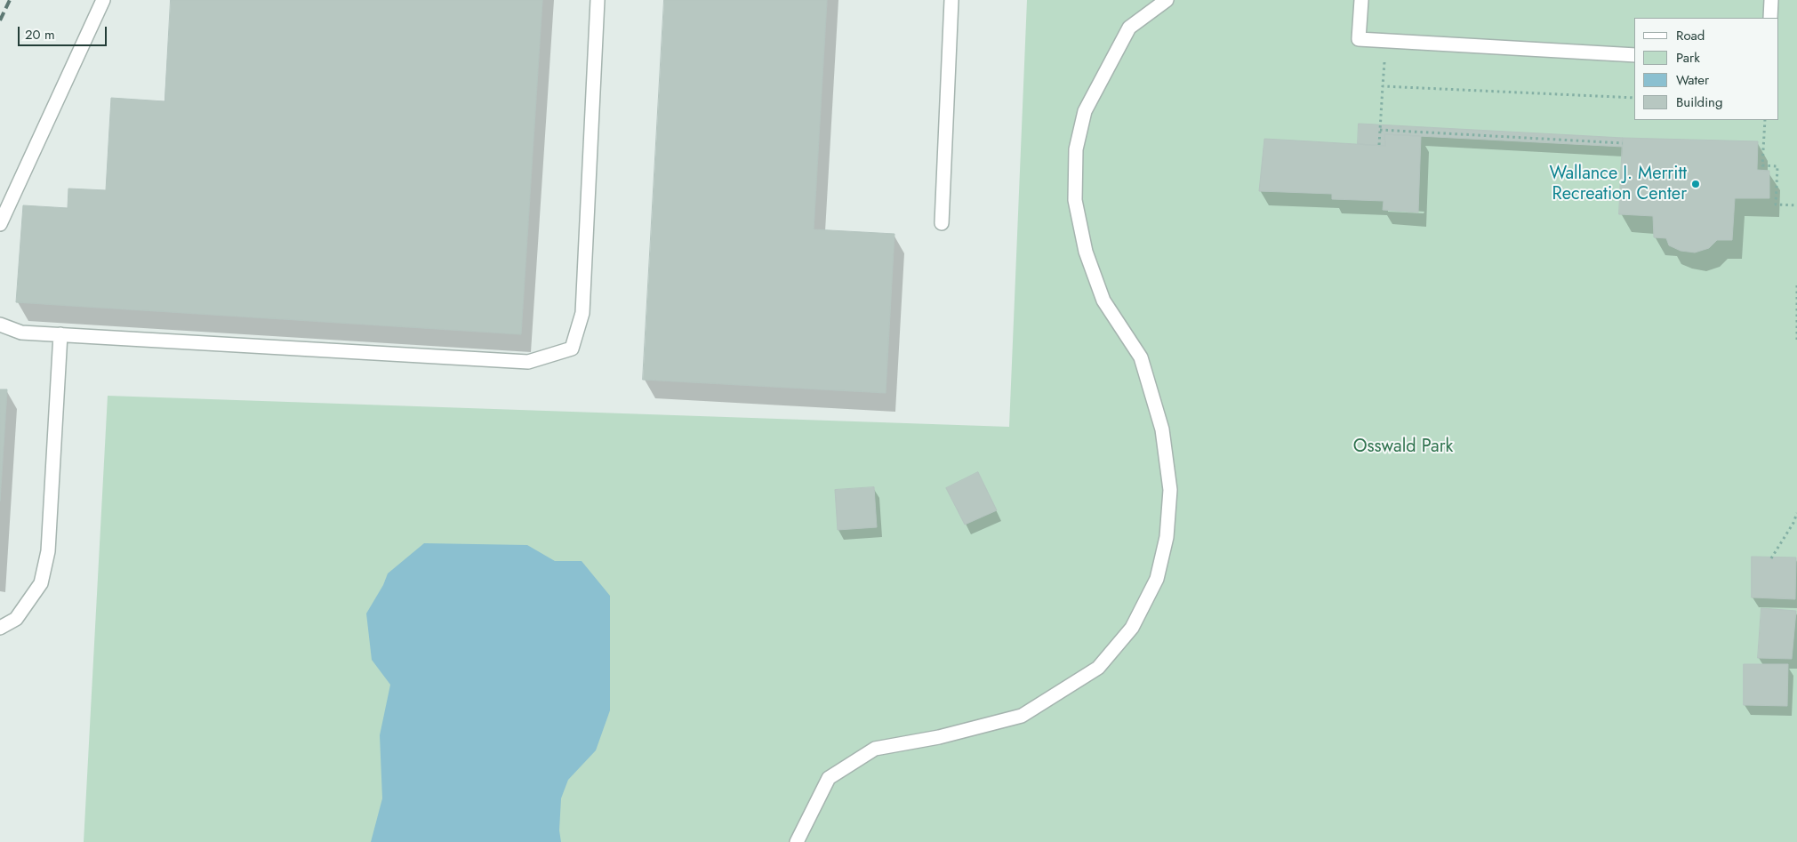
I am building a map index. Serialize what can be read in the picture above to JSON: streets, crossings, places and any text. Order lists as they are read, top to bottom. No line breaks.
{"parks":["Osswald Park"],"places":["Wallance J. Merritt Recreation Center"],"legend":["Road","Park","Water","Building"],"scale_bar":"20 m"}
